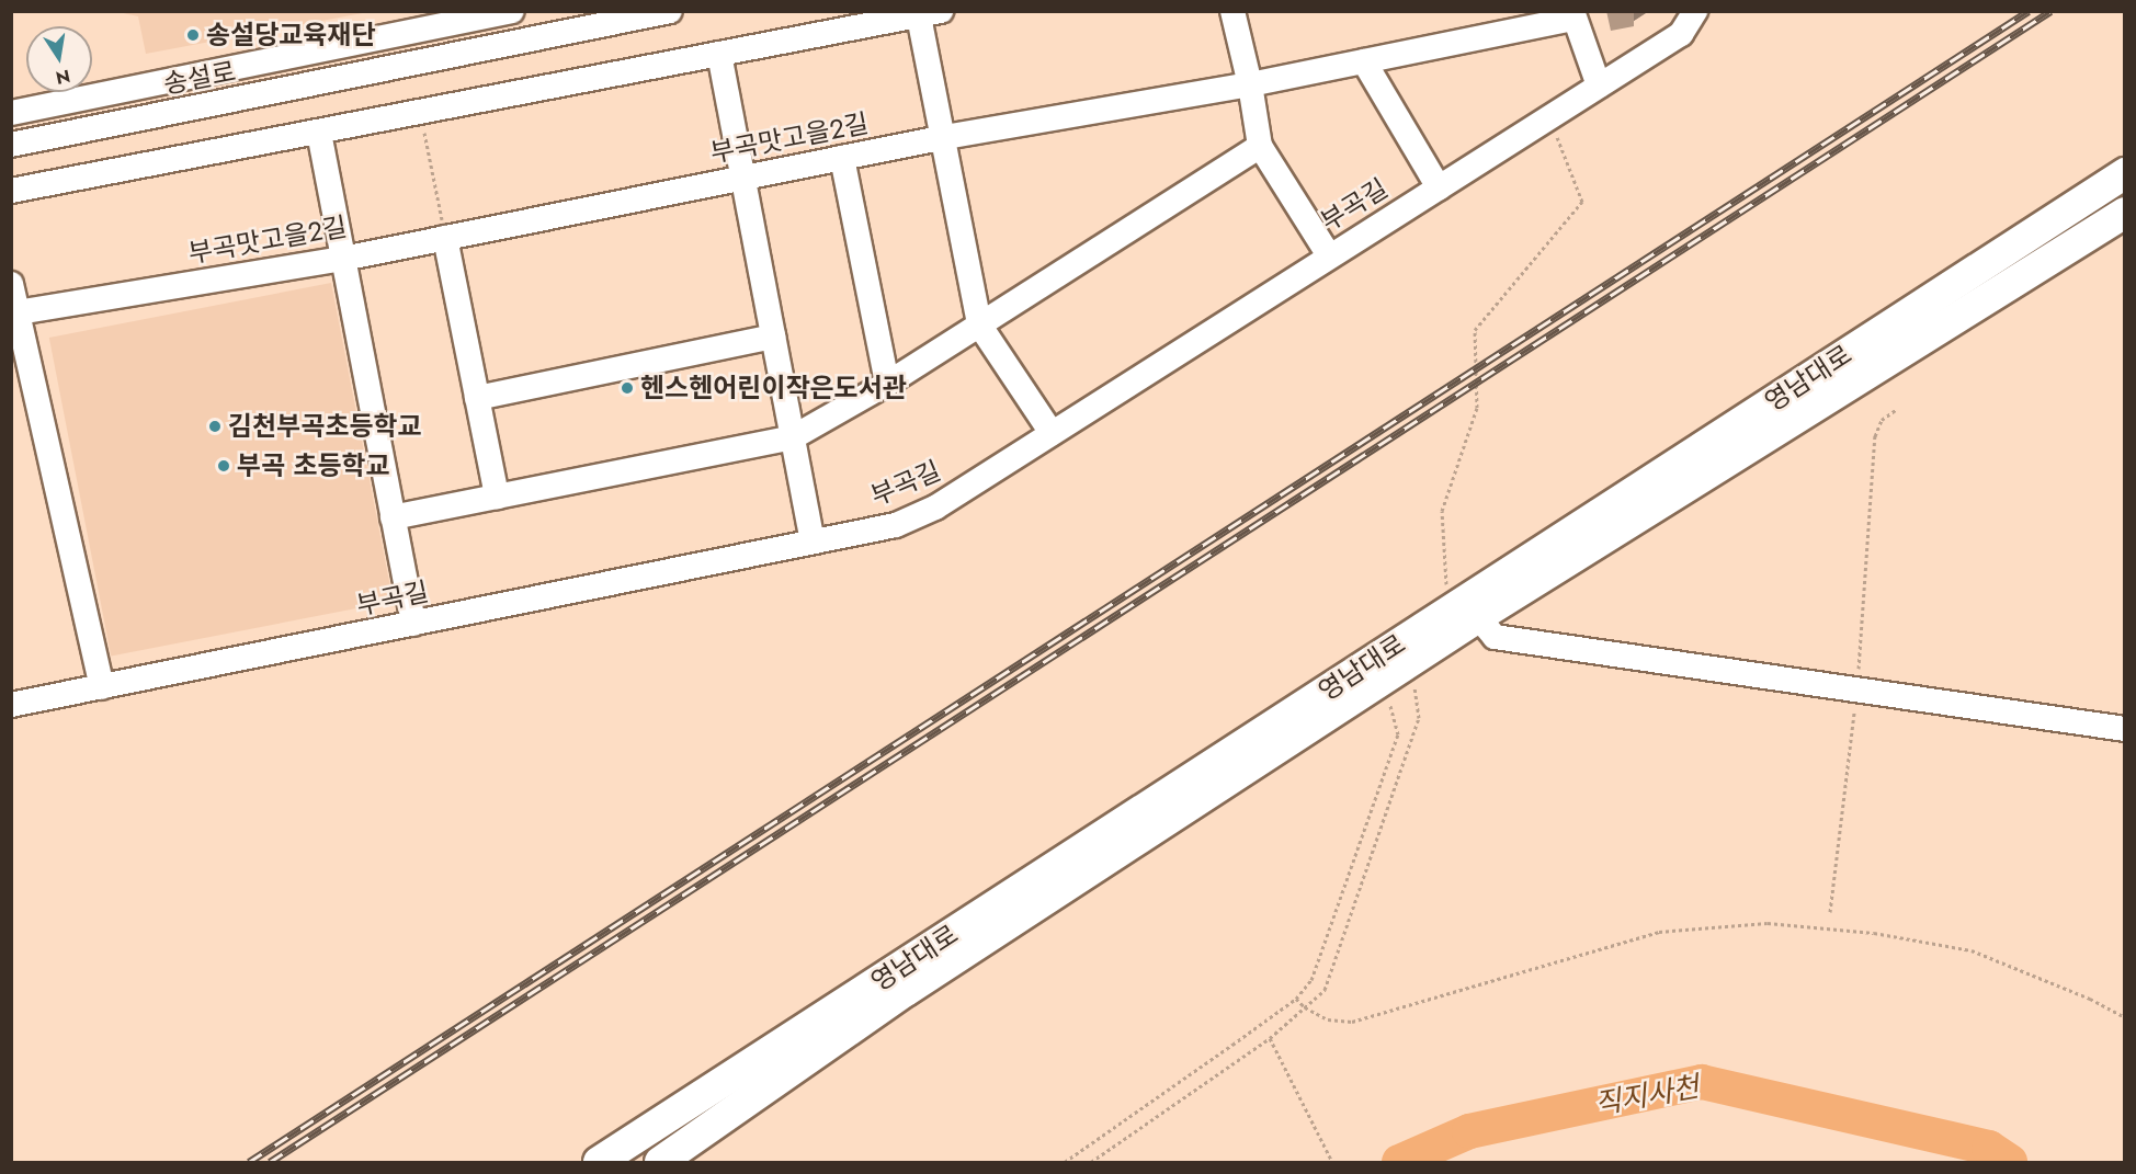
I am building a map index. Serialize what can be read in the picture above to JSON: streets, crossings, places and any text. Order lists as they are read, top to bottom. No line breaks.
{"streets":{"main road":["영남대로"],"street":["송설로","부곡맛고을2길","부곡길"]},"water":["직지사천"],"places":["송설당교육재단","헨스헨어린이작은도서관","김천부곡초등학교","부곡 초등학교"],"north":"bottom"}
